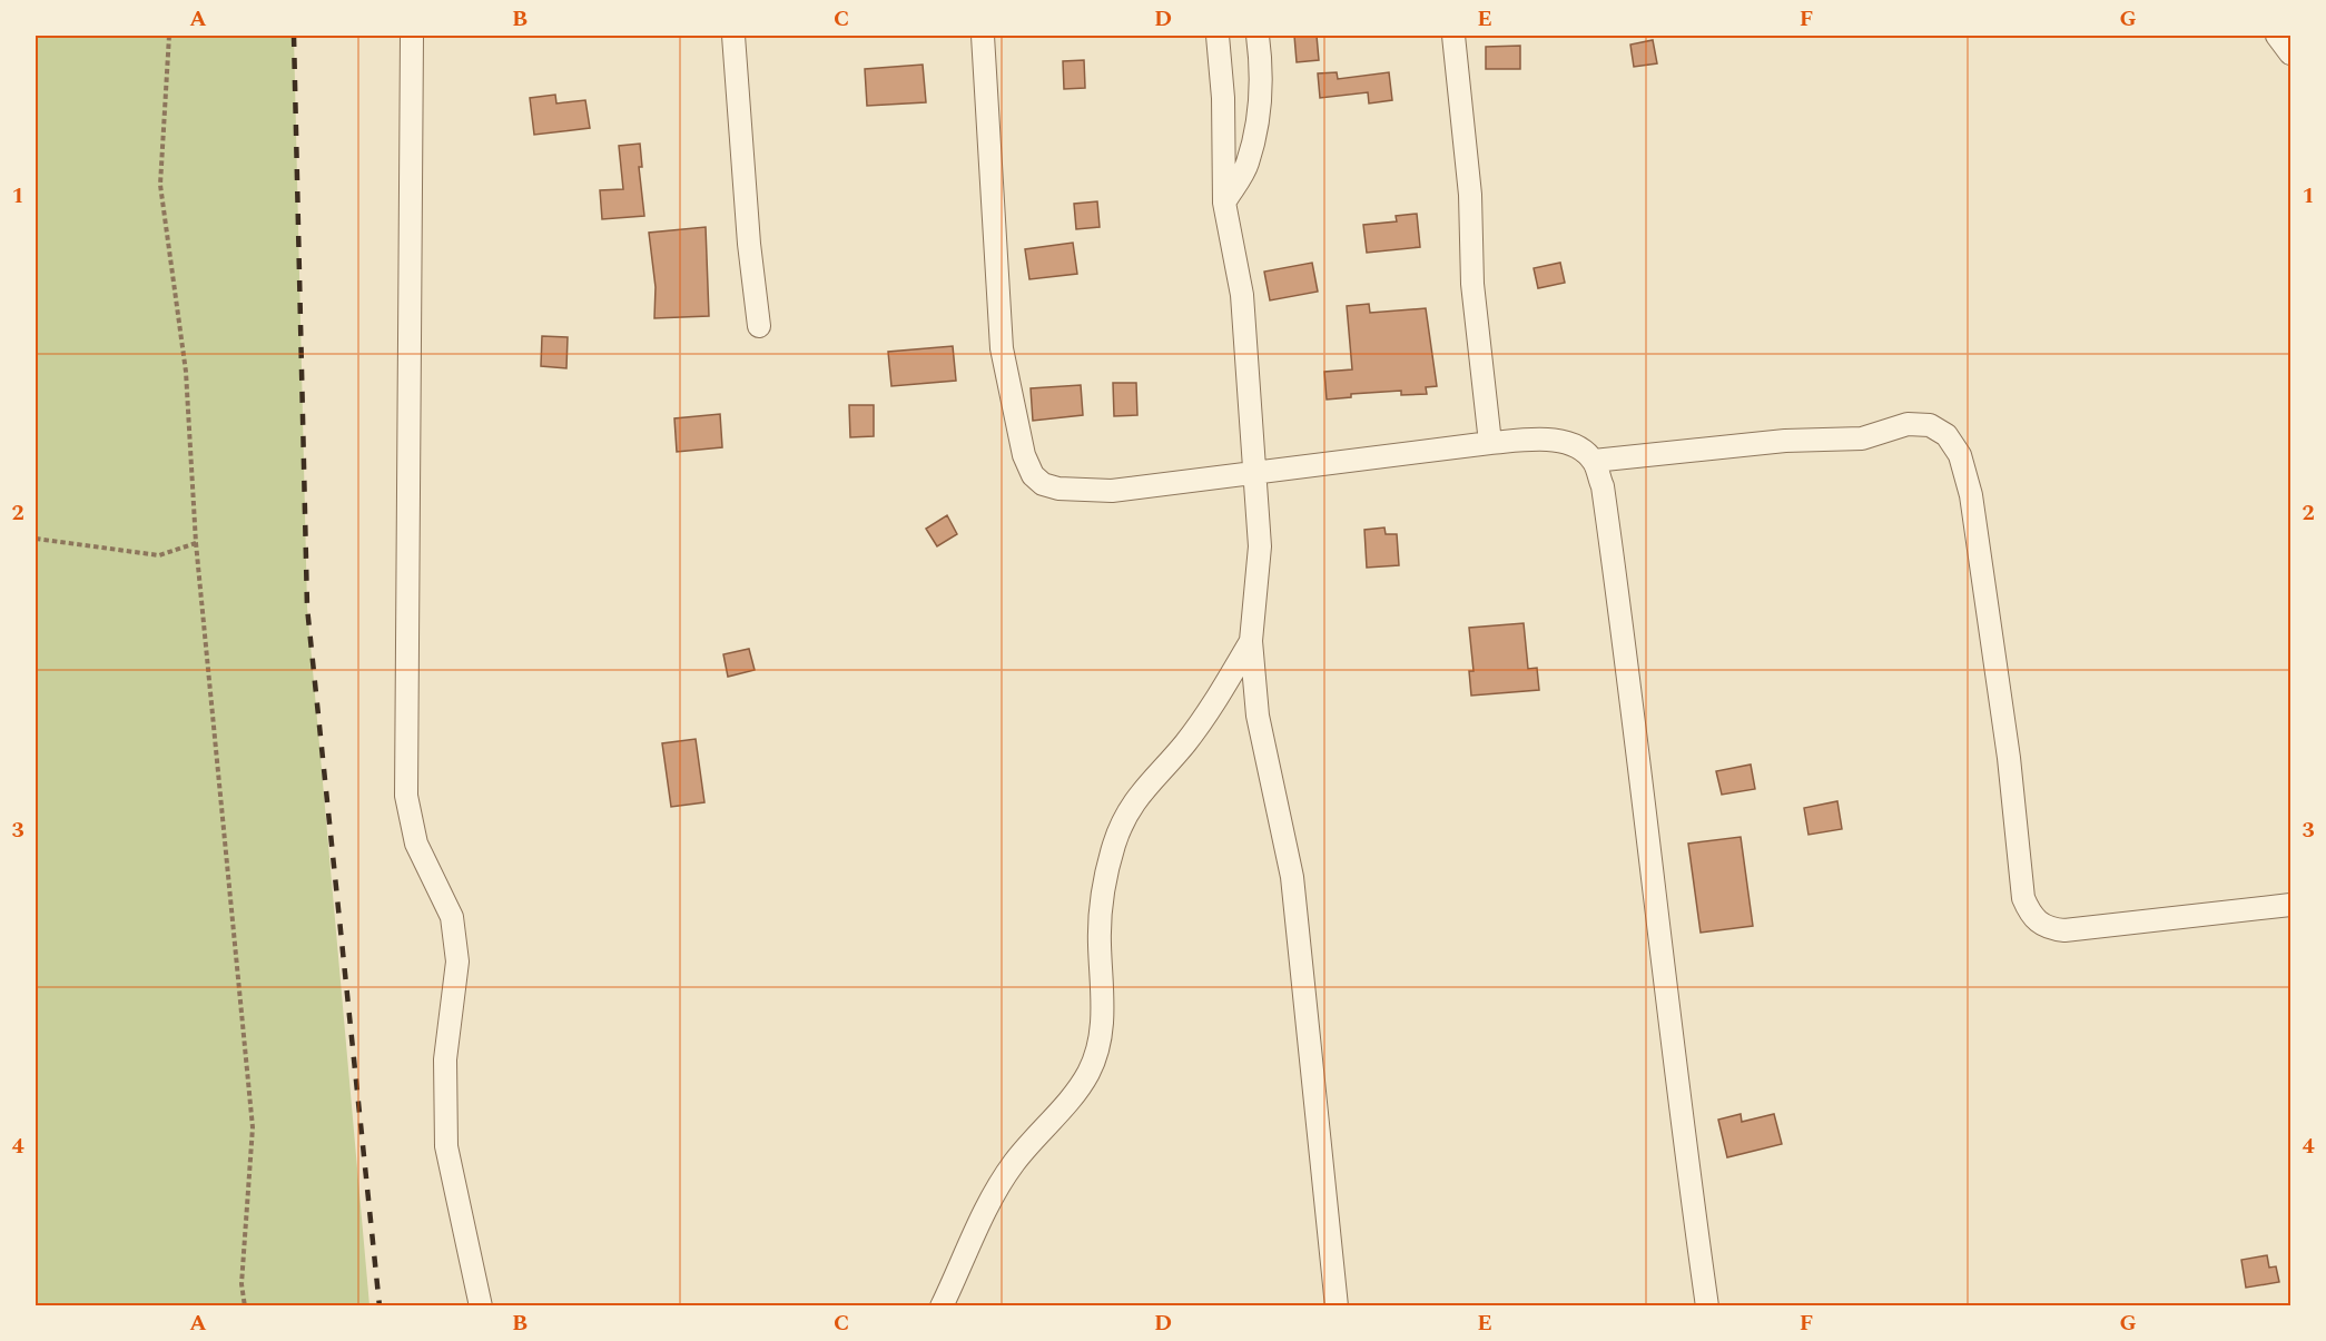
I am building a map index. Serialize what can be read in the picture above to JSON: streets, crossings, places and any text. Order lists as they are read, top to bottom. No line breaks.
{"grid":{"columns":["A","B","C","D","E","F","G"],"rows":["1","2","3","4"]}}
